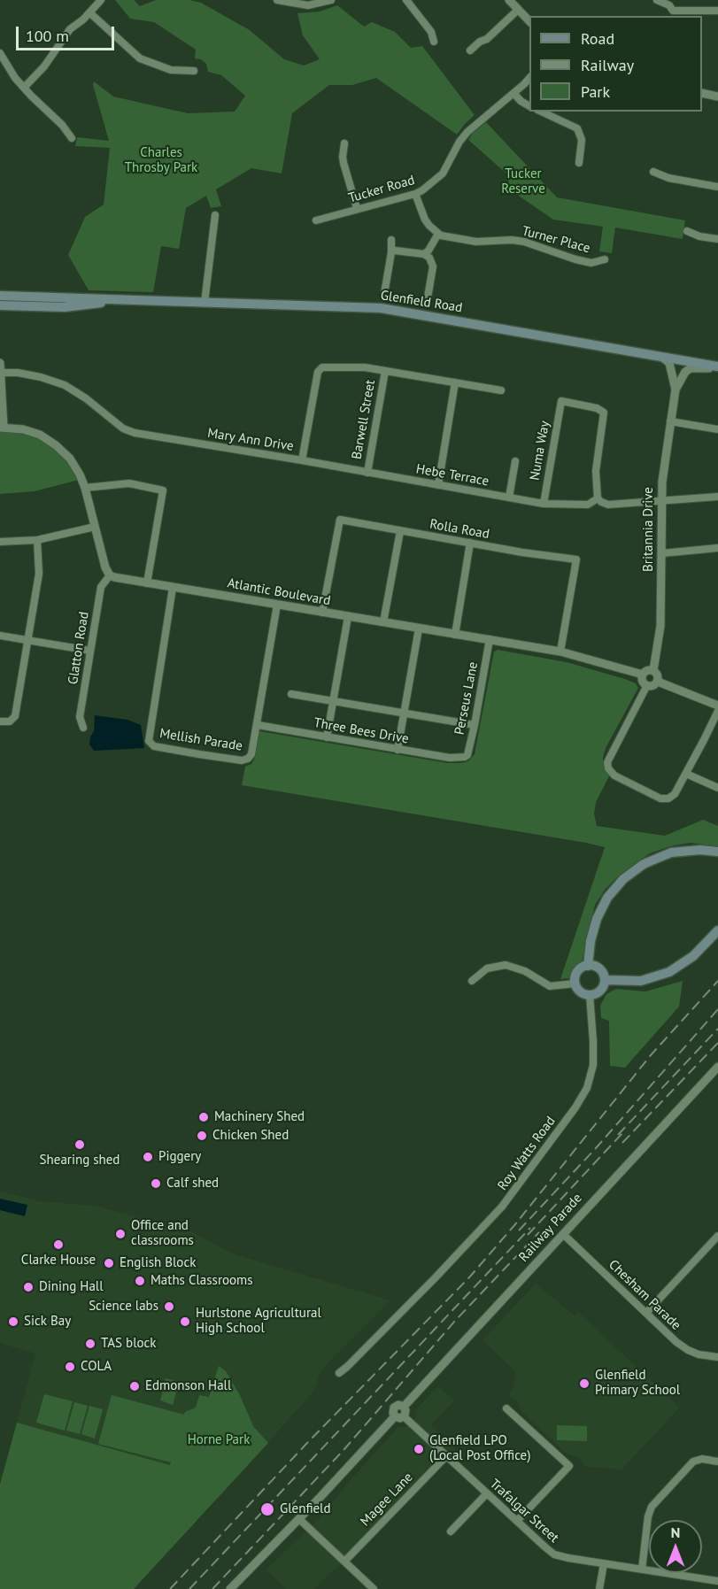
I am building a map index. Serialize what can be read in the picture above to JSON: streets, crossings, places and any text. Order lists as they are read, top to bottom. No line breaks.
{"streets":{"main road":["Glenfield Road"],"street":["Tucker Road","Turner Place","Barwell Street","Mary Ann Drive","Numa Way","Hebe Terrace","Rolla Road","Britannia Drive","Atlantic Boulevard","Glatton Road","Perseus Lane","Three Bees Drive","Mellish Parade","Roy Watts Road","Railway Parade","Chesham Parade","Magee Lane","Trafalgar Street"]},"crossings":[["Glenfield Road","Britannia Drive"],["Barwell Street","Mary Ann Drive"],["Barwell Street","Hebe Terrace"],["Mary Ann Drive","Hebe Terrace"],["Numa Way","Hebe Terrace"],["Rolla Road","Atlantic Boulevard"],["Britannia Drive","Atlantic Boulevard"],["Atlantic Boulevard","Glatton Road"],["Atlantic Boulevard","Perseus Lane"],["Atlantic Boulevard","Mellish Parade"],["Perseus Lane","Three Bees Drive"],["Three Bees Drive","Mellish Parade"],["Railway Parade","Chesham Parade"],["Railway Parade","Trafalgar Street"],["Magee Lane","Trafalgar Street"]],"parks":["Charles Throsby Park","Tucker Reserve","Horne Park"],"places":["Machinery Shed","Chicken Shed","Shearing shed","Piggery","Calf shed","Office and classrooms","Clarke House","English Block","Maths Classrooms","Dining Hall","Science labs","Sick Bay","Hurlstone Agricultural High School","TAS block","COLA","Glenfield Primary School","Edmonson Hall","Glenfield LPO (Local Post Office)","Glenfield"],"legend":["Road","Railway","Park"],"scale_bar":"100 m","north":"top"}
